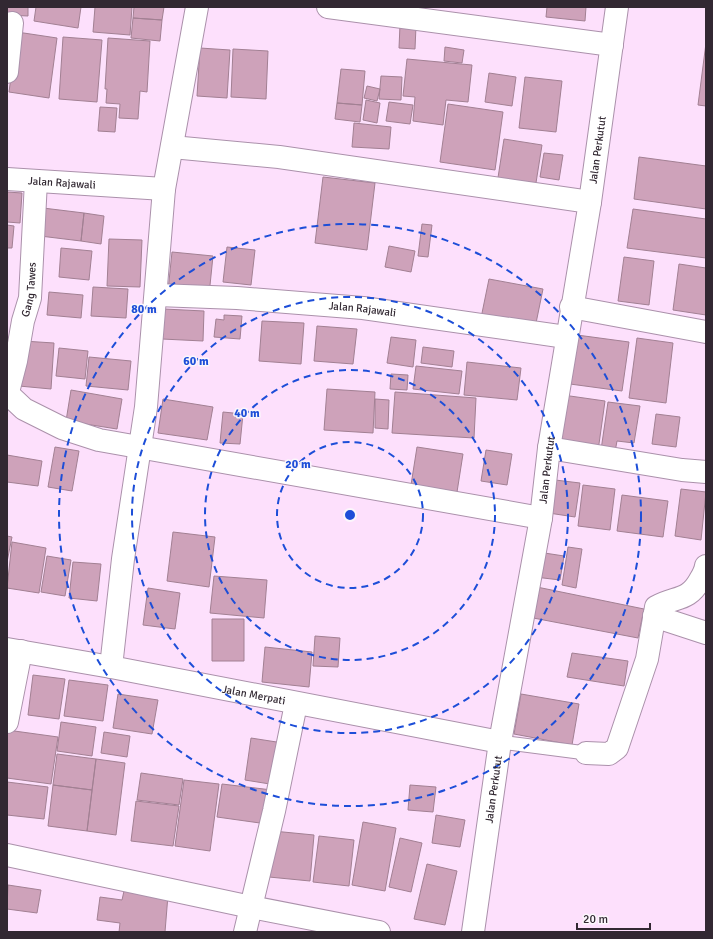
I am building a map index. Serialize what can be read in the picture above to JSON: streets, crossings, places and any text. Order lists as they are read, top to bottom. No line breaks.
{"streets":{"street":["Jalan Perkutut","Jalan Rajawali","Gang Tawes","Jalan Merpati"]},"crossings":[["Jalan Perkutut","Jalan Rajawali"],["Jalan Perkutut","Jalan Merpati"],["Jalan Rajawali","Gang Tawes"]],"scale_bar":"20 m","rings":["80 m","60 m","40 m","20 m"]}
